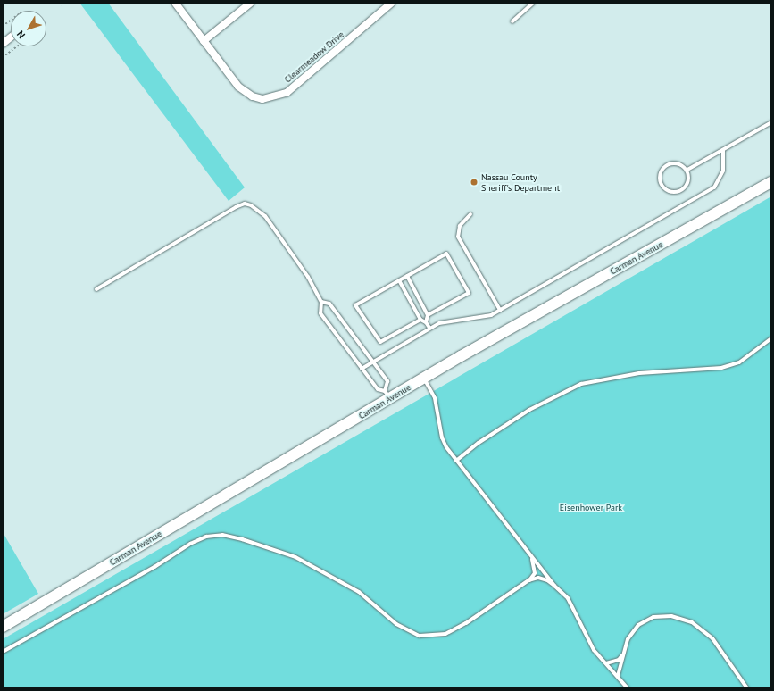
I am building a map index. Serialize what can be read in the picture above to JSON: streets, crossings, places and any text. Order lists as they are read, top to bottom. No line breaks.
{"streets":{"main road":["Carman Avenue"],"street":["Clearmeadow Drive"]},"parks":["Eisenhower Park"],"places":["Nassau County Sheriff's Department"],"north":"bottom left"}
